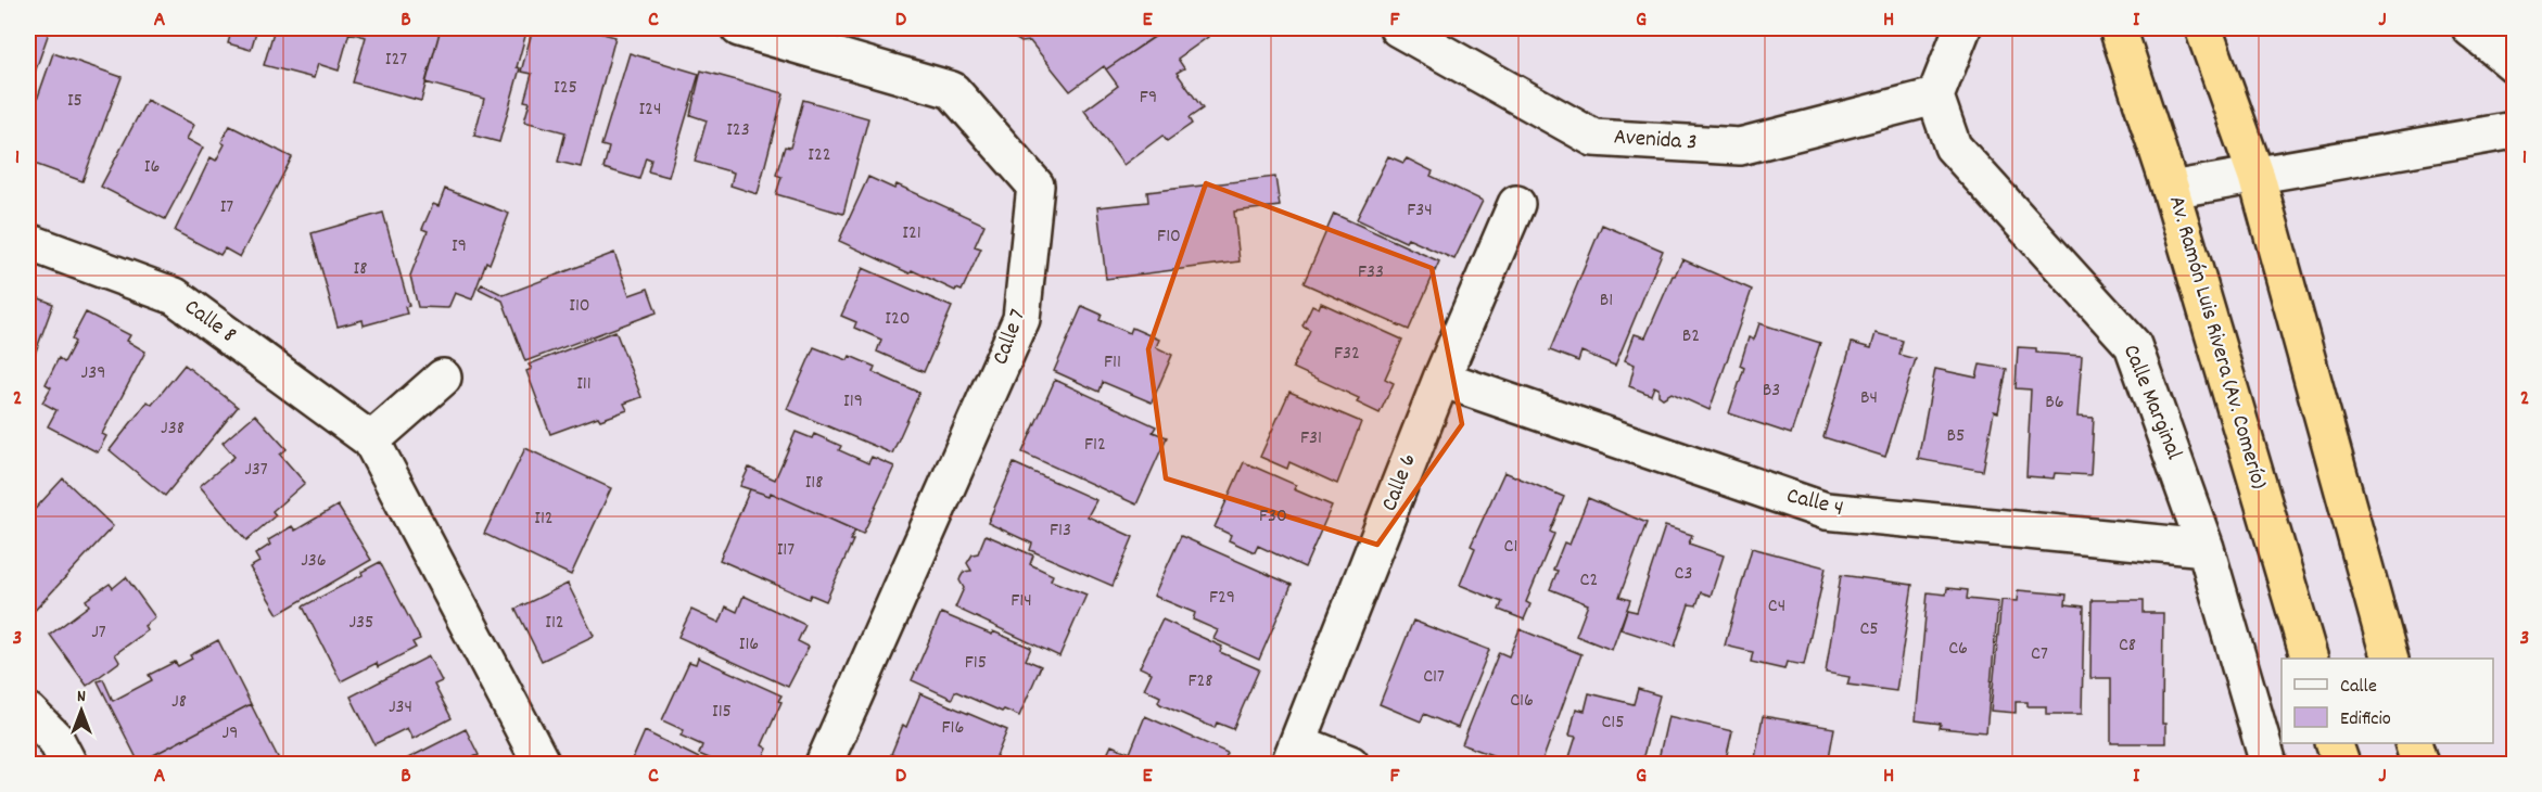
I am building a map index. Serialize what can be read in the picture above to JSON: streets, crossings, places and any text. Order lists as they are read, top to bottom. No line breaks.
{"streets":{"highway":["Av. Ramón Luis Rivera (Av. Comerío)"],"street":["Avenida 3","Calle 8","Calle 7","Calle Marginal","Calle 6","Calle 4"]},"crossings":[["Avenida 3","Calle Marginal"],["Calle Marginal","Calle 4"],["Calle 6","Calle 4"]],"house_numbers":["I27","I25","F9","I5","I24","I23","I22","I6","I7","F34","I21","F10","I9","I8","F33","B1","I10","I20","B2","F32","F11","J39","I11","B3","B4","I19","B6","J38","B5","F31","F12","J37","I18","F30","I12","F13","C1","I17","J36","C3","C2","F29","F14","C4","J35","I12","C5","J7","I16","C8","C6","C7","F15","C17","F28","C16","J8","J34","I15","C15","F16","J9"],"legend":["Calle","Edificio"],"north":"top","grid":{"columns":["A","B","C","D","E","F","G","H","I","J"],"rows":["1","2","3"]}}
